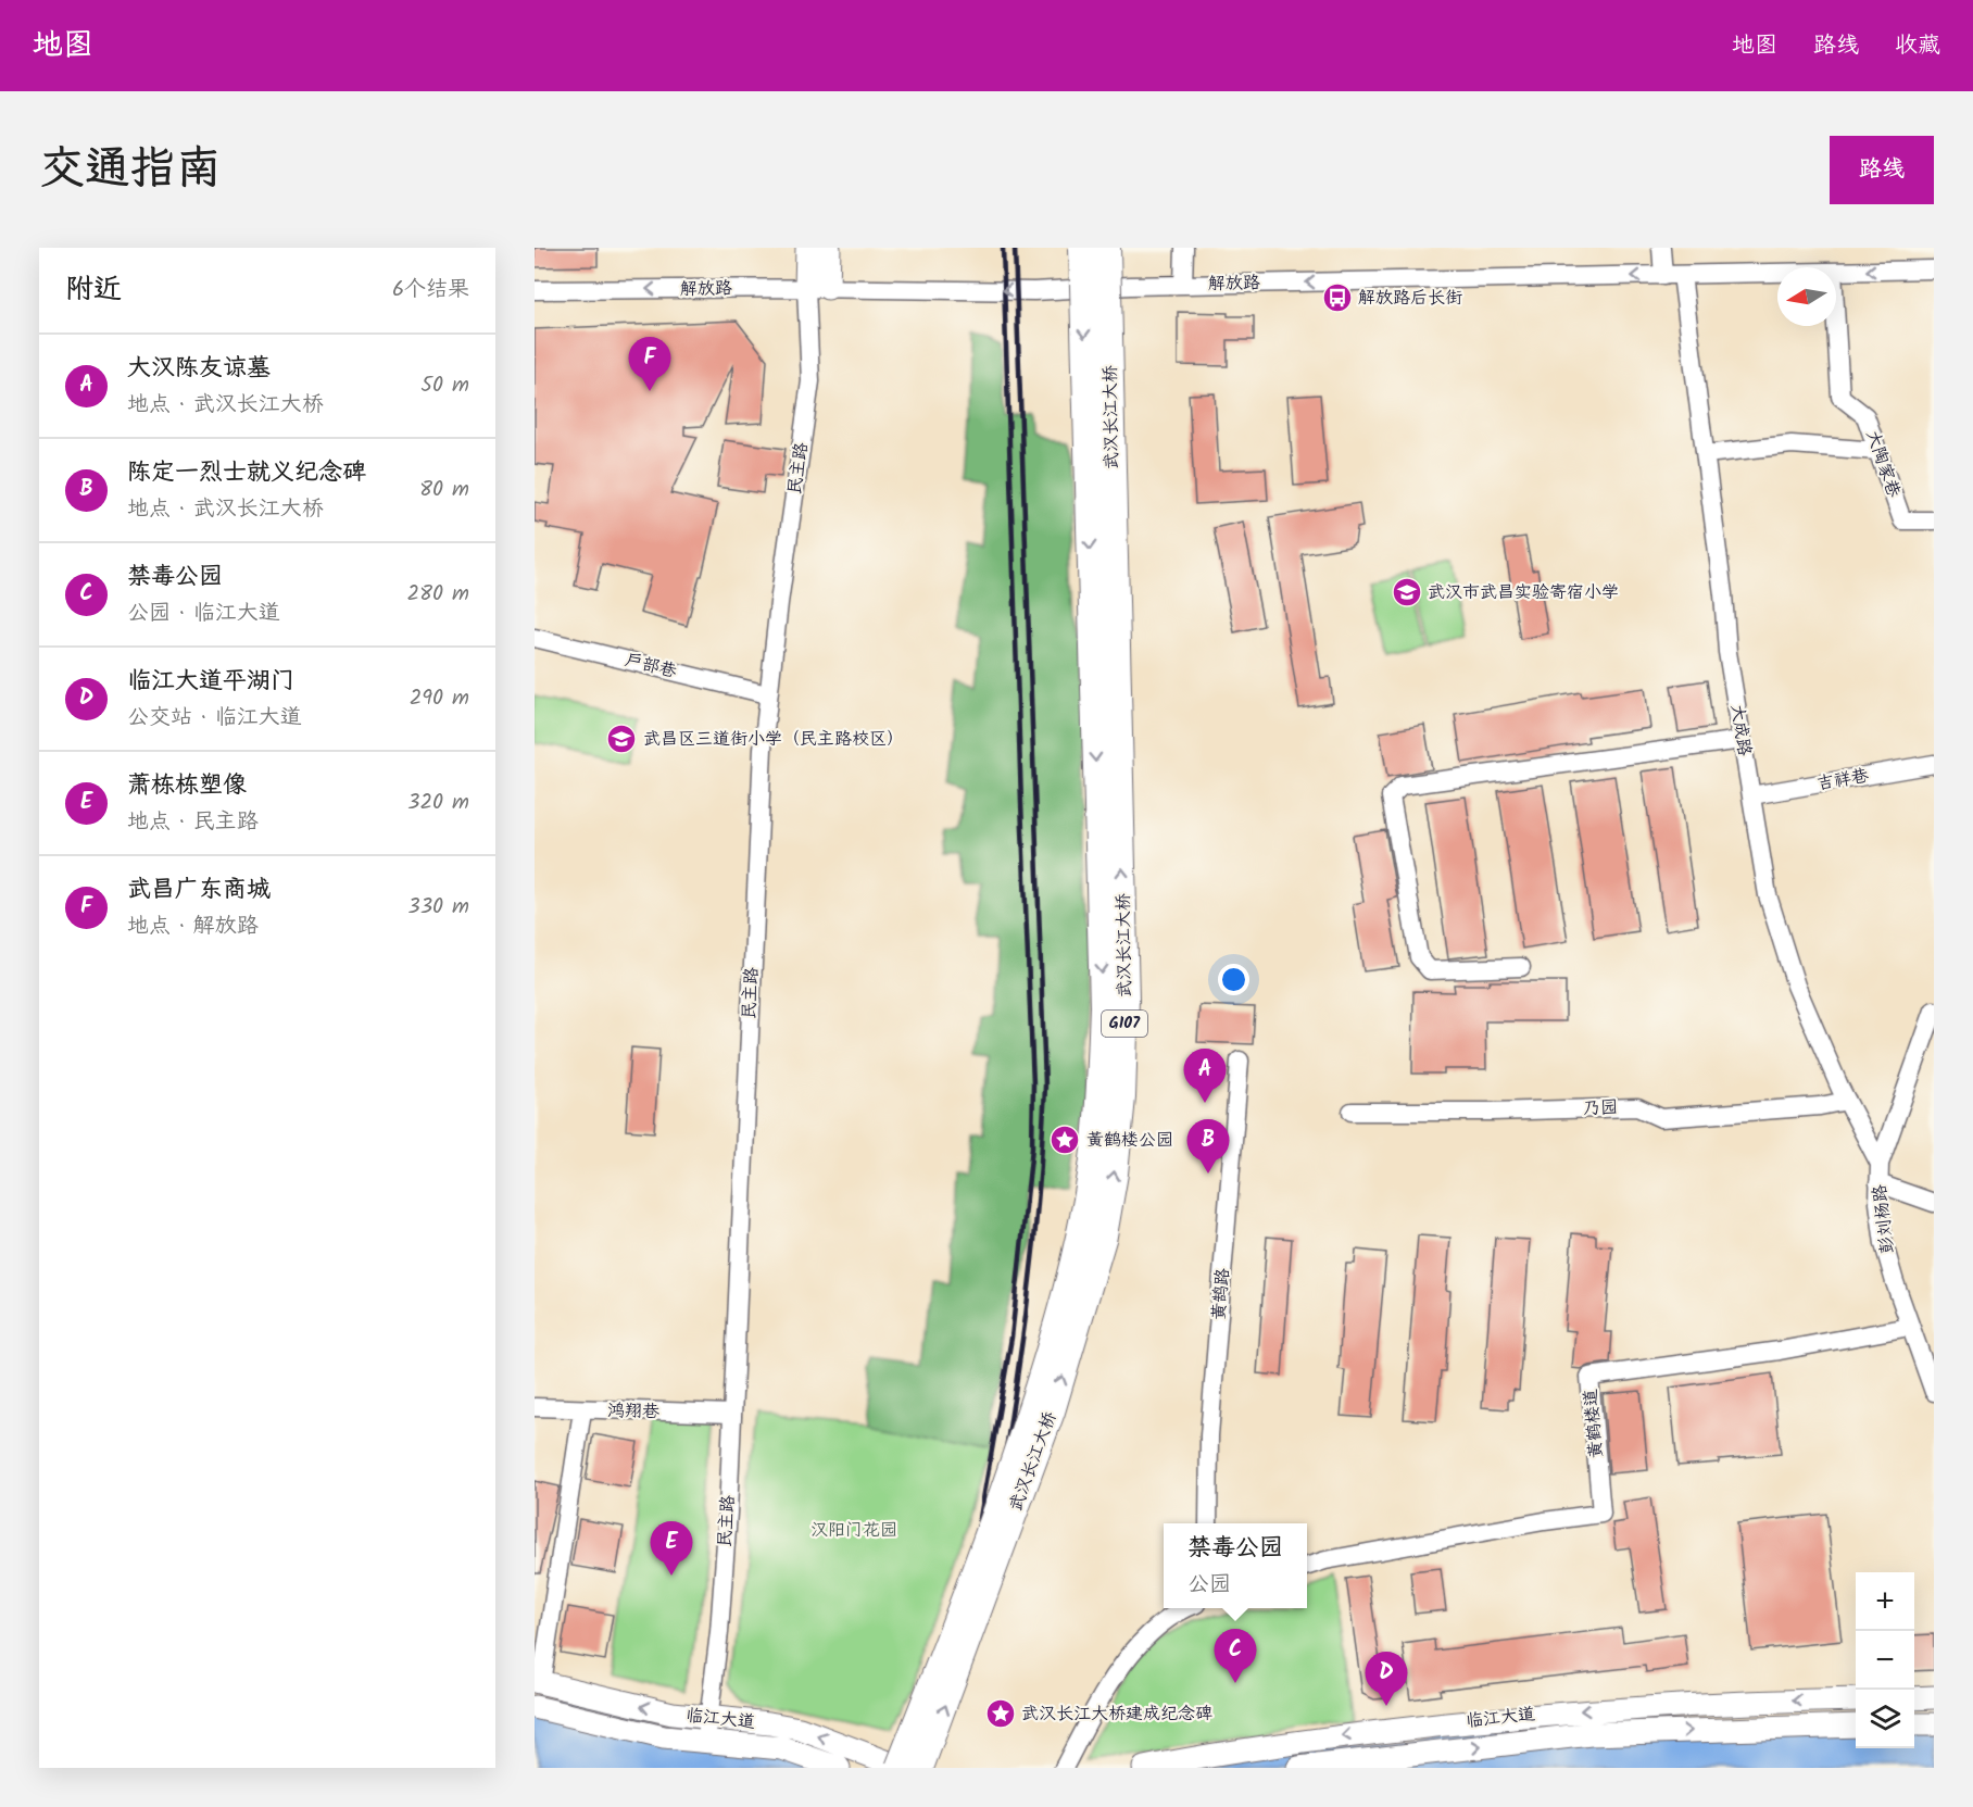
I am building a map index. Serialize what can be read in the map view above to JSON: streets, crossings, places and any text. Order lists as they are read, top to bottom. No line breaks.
{"streets":{"highway":["武汉长江大桥","G107"],"main road":["民主路","临江大道"],"street":["解放路","大陶家巷","户部巷","大成路","吉祥巷","乃园","彭刘杨路","黄鹄路","鸿翔巷","黄鹤楼道"]},"crossings":[["解放路","民主路"],["解放路","大成路"],["武汉长江大桥","临江大道"],["民主路","户部巷"],["民主路","鸿翔巷"],["民主路","临江大道"],["大成路","吉祥巷"],["大成路","乃园"],["大成路","彭刘杨路"],["彭刘杨路","黄鹤楼道"]],"one_way":["解放路"],"parks":["汉阳门花园"],"places":{"bus stop":["解放路后长街"],"school or university":["武汉市武昌实验寄宿小学","武昌区三道街小学（民主路校区）"],"place":["黄鹤楼公园","武汉长江大桥建成纪念碑"]},"north":"left","page":{"header":"地图","nav":["地图","路线","收藏"],"title":"交通指南","buttons":"路线","heading":["附近","6个结果"],"list":[{"mark":"A","name":"大汉陈友谅墓","note":"地点 · 武汉长江大桥","value":"50 m"},{"mark":"B","name":"陈定一烈士就义纪念碑","note":"地点 · 武汉长江大桥","value":"80 m"},{"mark":"C","name":"禁毒公园","note":"公园 · 临江大道","value":"280 m"},{"mark":"D","name":"临江大道平湖门","note":"公交站 · 临江大道","value":"290 m"},{"mark":"E","name":"萧栋栋塑像","note":"地点 · 民主路","value":"320 m"},{"mark":"F","name":"武昌广东商城","note":"地点 · 解放路","value":"330 m"}],"pins":["F","A","B","E","C","D"],"popup":["禁毒公园","公园"],"map_buttons":["+","−"]}}
